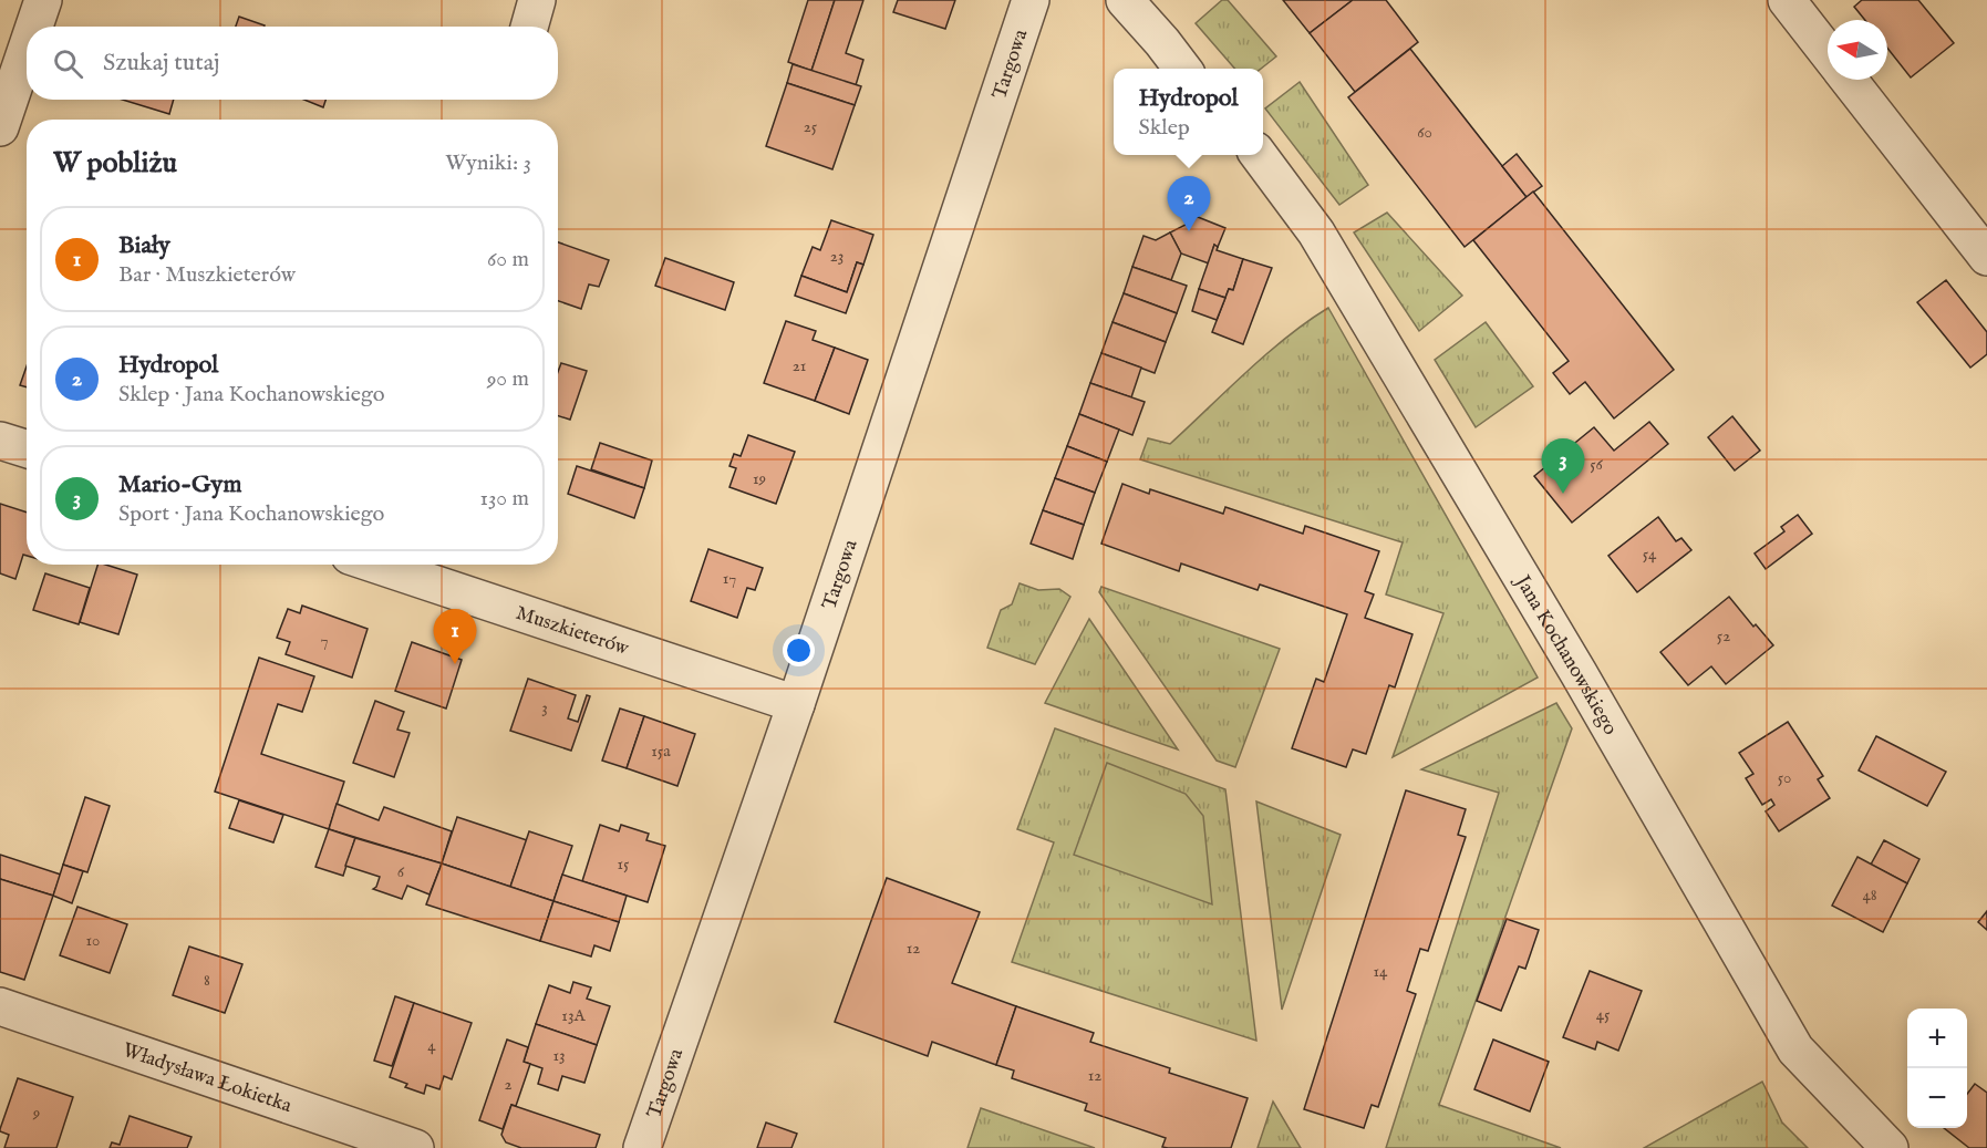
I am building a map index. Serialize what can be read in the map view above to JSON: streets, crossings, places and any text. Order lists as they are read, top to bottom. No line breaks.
{"streets":{"street":["Targowa","Muszkieterów","Jana Kochanowskiego","Władysława Łokietka"]},"crossings":[["Targowa","Muszkieterów"]],"house_numbers":["25","60","23","21","56","19","54","17","52","7","3","15a","50","15","6","48","10","12","14","8","45","13A","4","13","12","2","9"],"north":"left","page":{"search":"Szukaj tutaj","popup":["Hydropol","Sklep"],"heading":["W pobliżu","Wyniki: 3"],"pins":["2","3","1"],"list":[{"mark":"1","name":"Biały","note":"Bar · Muszkieterów","value":"60 m"},{"mark":"2","name":"Hydropol","note":"Sklep · Jana Kochanowskiego","value":"90 m"},{"mark":"3","name":"Mario-Gym","note":"Sport · Jana Kochanowskiego","value":"130 m"}],"map_buttons":["+","−"]}}
